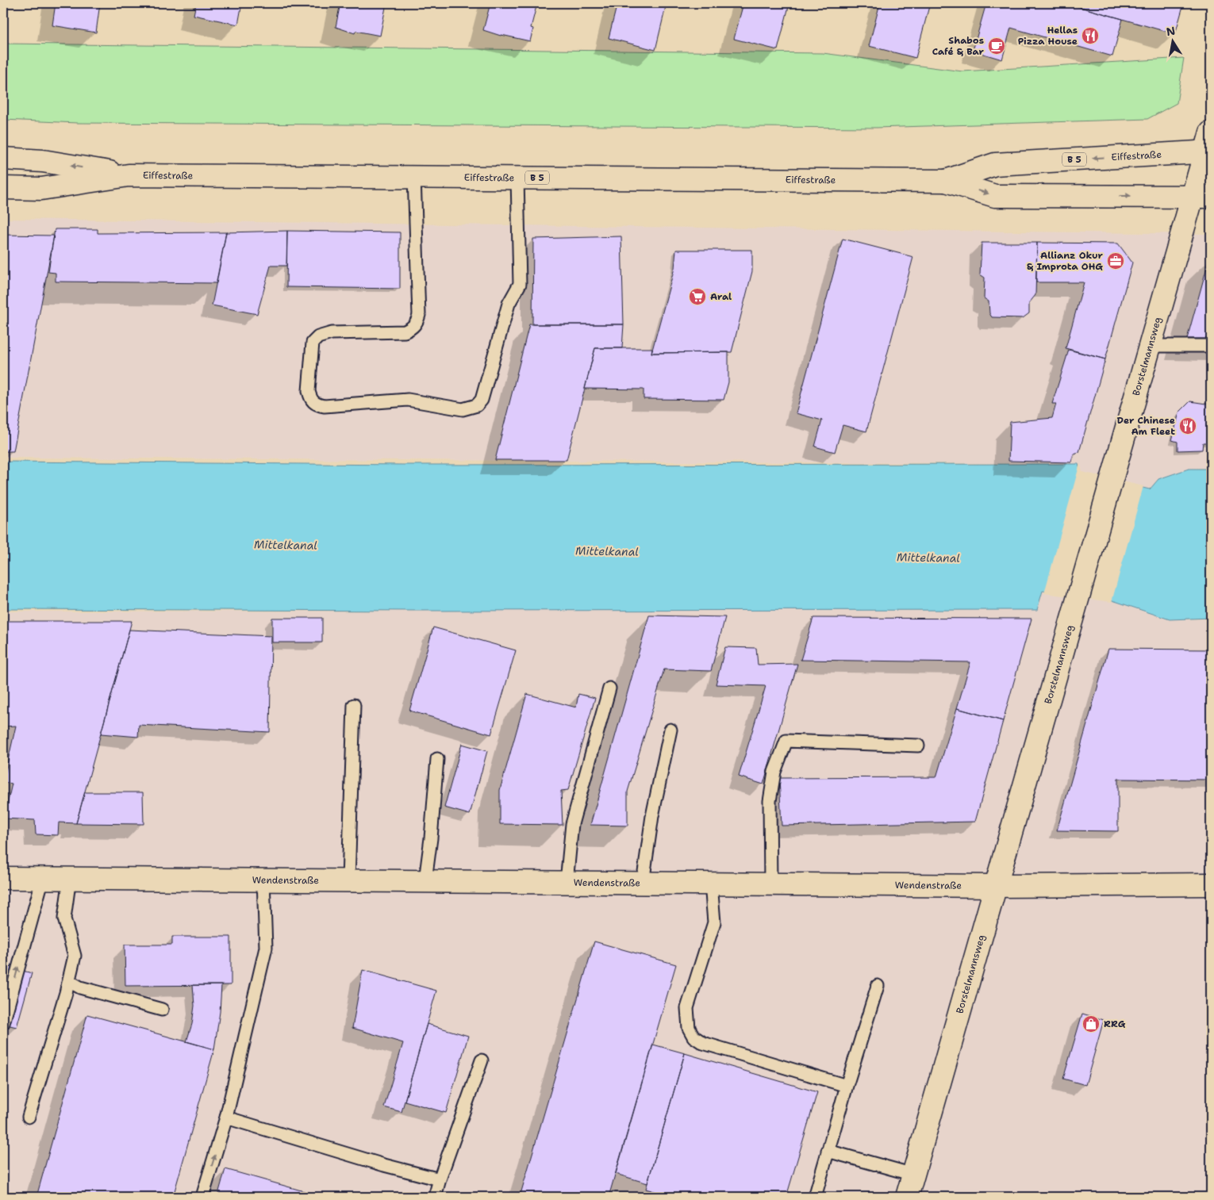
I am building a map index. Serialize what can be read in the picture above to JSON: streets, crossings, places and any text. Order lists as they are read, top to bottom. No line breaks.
{"streets":{"street":["Eiffestraße","B 5","Borstelmannsweg","Wendenstraße"]},"crossings":[["Eiffestraße","Borstelmannsweg"],["Borstelmannsweg","Wendenstraße"]],"water":["Mittelkanal"],"places":{"restaurant":["Hellas Pizza House","Der Chinese Am Fleet"],"cafe":["Shabos Café & Bar"],"office":["Allianz Okur & Improta OHG"],"supermarket":["Aral"],"shop":["RRG"]},"north":"top"}
